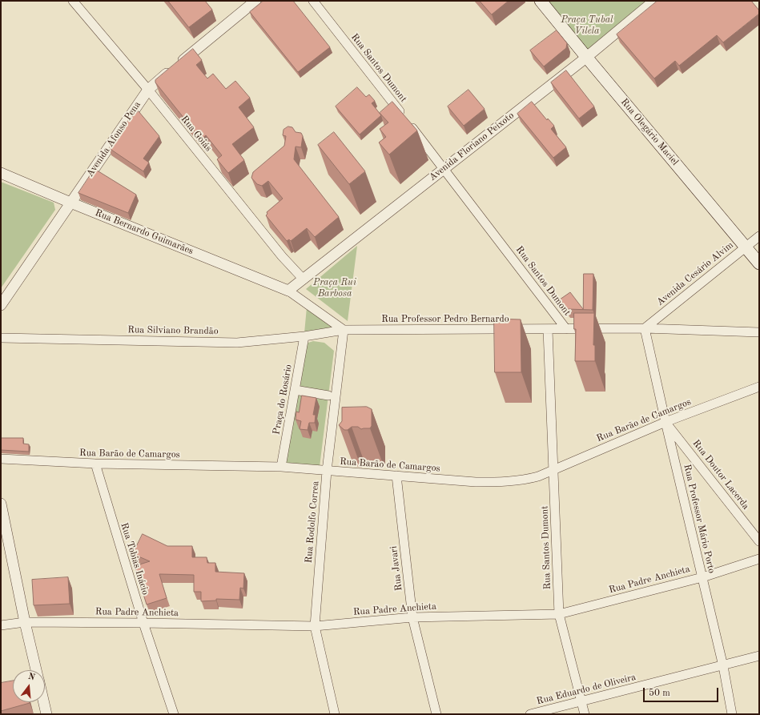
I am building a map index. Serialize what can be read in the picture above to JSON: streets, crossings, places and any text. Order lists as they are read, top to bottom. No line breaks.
{"streets":{"main road":["Rua Olegário Maciel"],"street":["Rua Santos Dumont","Rua Goiás","Avenida Afonso Pena","Avenida Floriano Peixoto","Rua Bernardo Guimarães","Avenida Cesário Alvim","Rua Professor Pedro Bernardo","Rua Silviano Brandão","Praça do Rosário","Rua Barão de Camargos","Rua Doutor Lacerda","Rua Professor Mário Porto","Rua Rodolfo Correa","Rua Tobias Inácio","Rua Javari","Rua Padre Anchieta","Rua Eduardo de Oliveira"]},"crossings":[["Rua Santos Dumont","Avenida Floriano Peixoto"],["Rua Santos Dumont","Rua Professor Pedro Bernardo"],["Rua Santos Dumont","Rua Barão de Camargos"],["Rua Santos Dumont","Rua Padre Anchieta"],["Rua Santos Dumont","Rua Eduardo de Oliveira"],["Rua Olegário Maciel","Avenida Floriano Peixoto"],["Rua Olegário Maciel","Avenida Cesário Alvim"],["Rua Goiás","Avenida Afonso Pena"],["Rua Goiás","Avenida Floriano Peixoto"],["Avenida Afonso Pena","Rua Bernardo Guimarães"],["Avenida Floriano Peixoto","Rua Bernardo Guimarães"],["Avenida Cesário Alvim","Rua Professor Mário Porto"],["Rua Professor Pedro Bernardo","Rua Silviano Brandão"],["Rua Professor Pedro Bernardo","Rua Rodolfo Correa"],["Rua Silviano Brandão","Praça do Rosário"],["Rua Silviano Brandão","Rua Rodolfo Correa"],["Praça do Rosário","Rua Barão de Camargos"],["Rua Barão de Camargos","Rua Doutor Lacerda"],["Rua Barão de Camargos","Rua Professor Mário Porto"],["Rua Barão de Camargos","Rua Rodolfo Correa"],["Rua Barão de Camargos","Rua Tobias Inácio"],["Rua Barão de Camargos","Rua Javari"],["Rua Doutor Lacerda","Rua Professor Mário Porto"],["Rua Professor Mário Porto","Rua Padre Anchieta"],["Rua Professor Mário Porto","Rua Eduardo de Oliveira"],["Rua Rodolfo Correa","Rua Padre Anchieta"],["Rua Tobias Inácio","Rua Padre Anchieta"],["Rua Javari","Rua Padre Anchieta"]],"parks":["Praça Tubal Vilela","Praça Rui Barbosa"],"scale_bar":"50 m","north":"top"}
